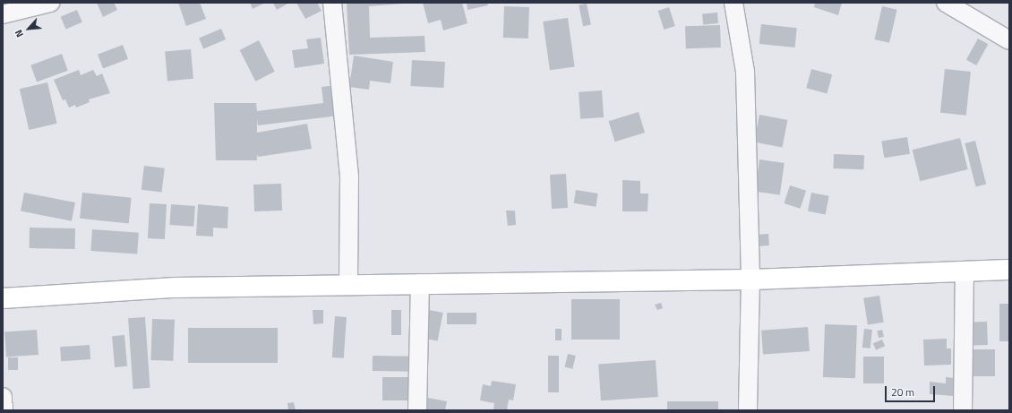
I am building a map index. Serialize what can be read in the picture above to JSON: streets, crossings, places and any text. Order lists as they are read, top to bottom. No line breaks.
{"scale_bar":"20 m","north":"bottom left"}
